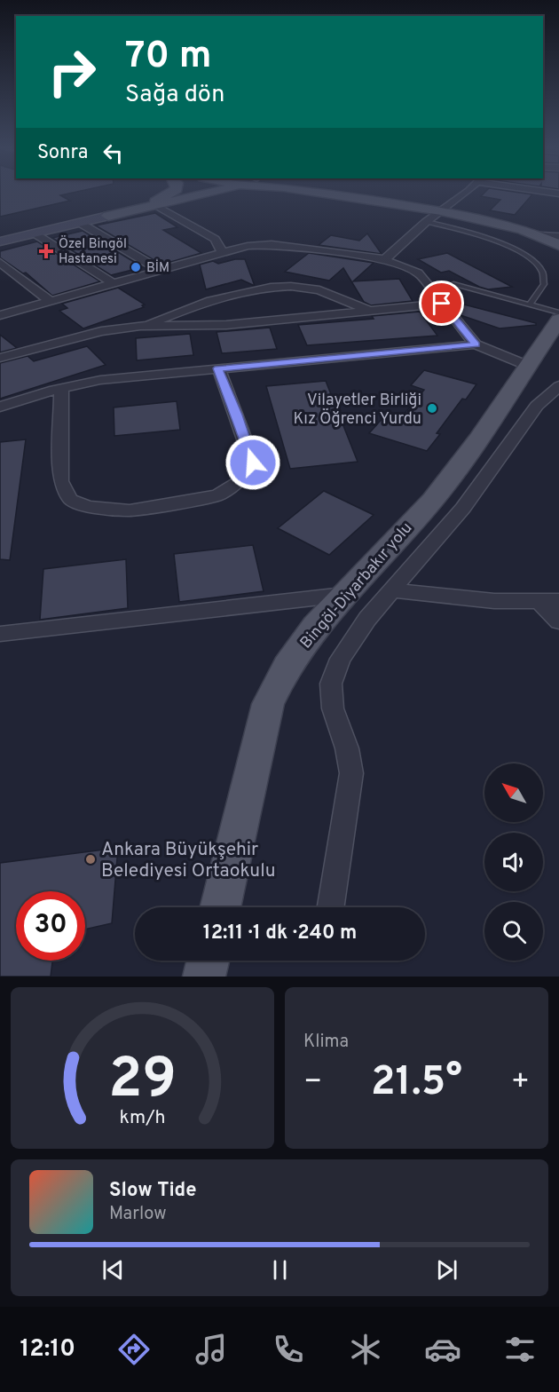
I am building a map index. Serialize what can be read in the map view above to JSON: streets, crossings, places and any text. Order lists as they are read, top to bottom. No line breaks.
{"streets":{"main road":["Bingöl-Diyarbakır yolu"]},"places":{"health":["Özel Bingöl Hastanesi"],"other":["BİM","Vilayetler Birliği Kız Öğrenci Yurdu","Ankara Büyükşehir Belediyesi Ortaokulu"]},"north":"top left","page":{"turn":["70 m","Sağa dön"],"then":"Sonra","limit":"30","trip":"12:11 · 1 dk · 240 m","tile":"Klima","heat":["−","21.5°","+"],"song":["Slow Tide","Marlow"],"tabs":"12:10","gauge":["29","km/h"]}}
